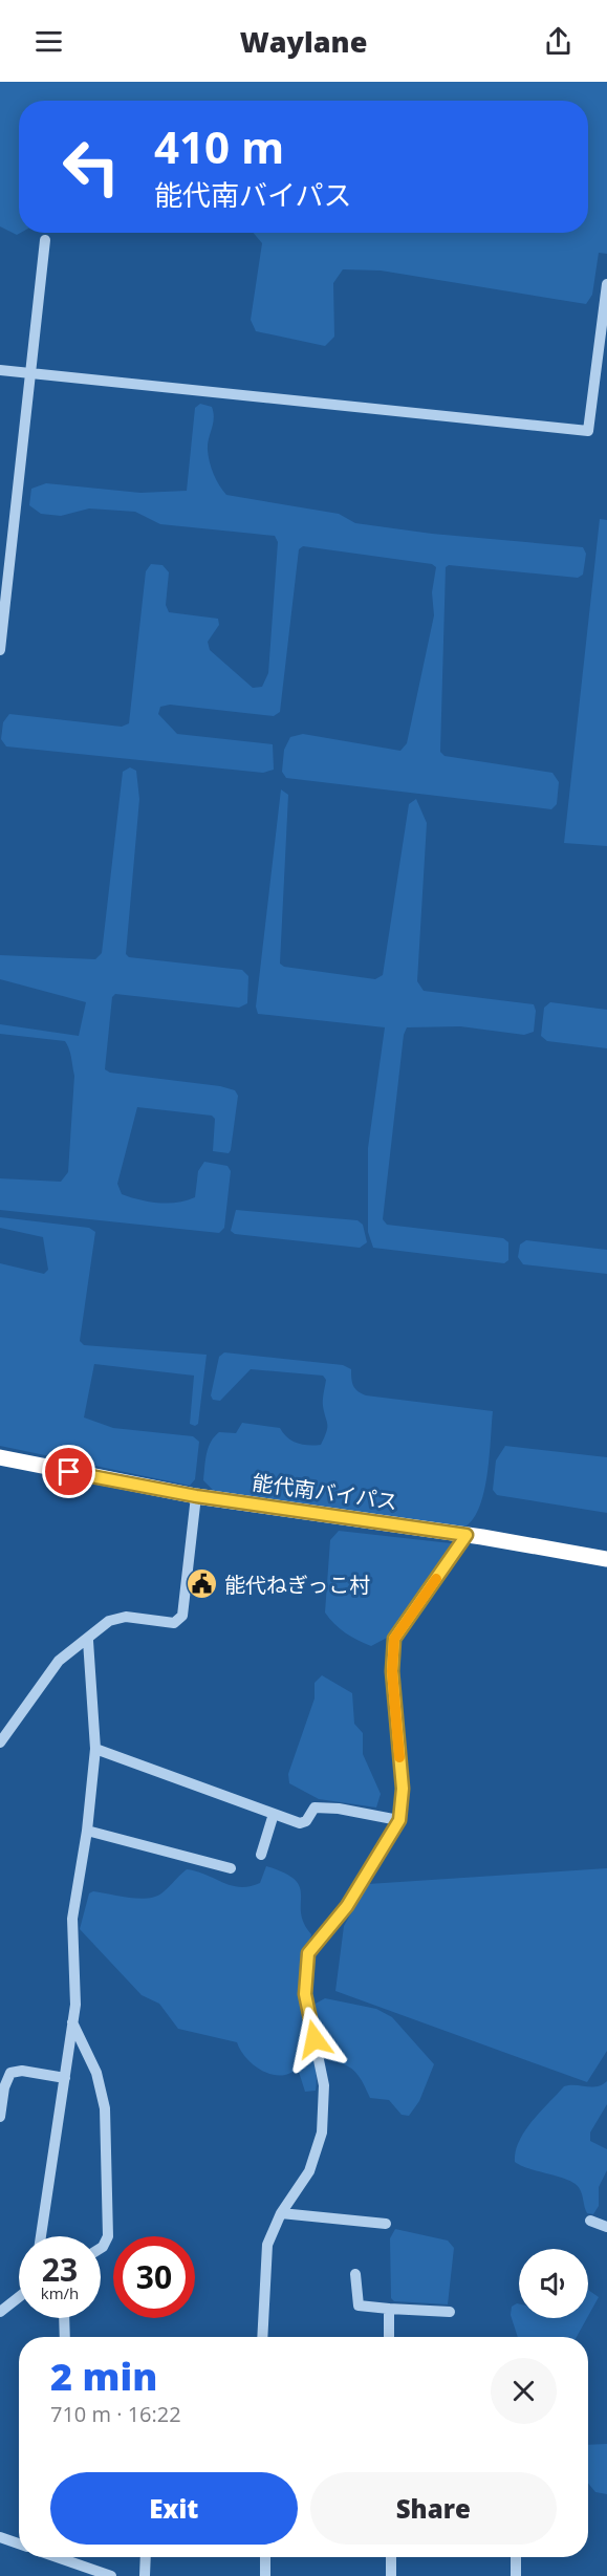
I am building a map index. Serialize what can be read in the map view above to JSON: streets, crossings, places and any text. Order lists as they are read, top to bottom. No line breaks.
{"streets":{"highway":["能代南バイパス"]},"places":{"public building":["能代ねぎっこ村"]},"page":{"header":"Waylane","turn":["410 m","能代南バイパス"],"speed":"23 km/h","limit":"30","heading":["2 min","710 m · 16:22"],"buttons":["Exit","Share"]}}
